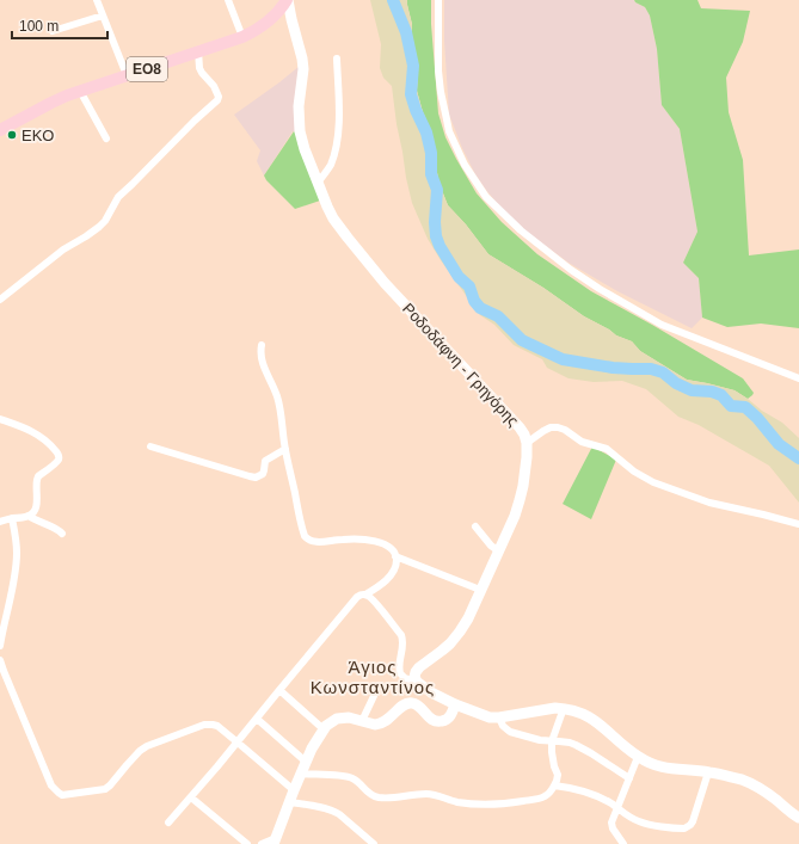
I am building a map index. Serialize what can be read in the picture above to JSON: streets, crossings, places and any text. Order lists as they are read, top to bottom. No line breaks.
{"streets":{"main road":["ΕΟ8","Ροδοδάφνη - Γρηγόρης"]},"crossings":[["ΕΟ8","Ροδοδάφνη - Γρηγόρης"]],"districts":["Άγιος Κωνσταντίνος"],"places":["EKO"],"scale_bar":"100 m"}
